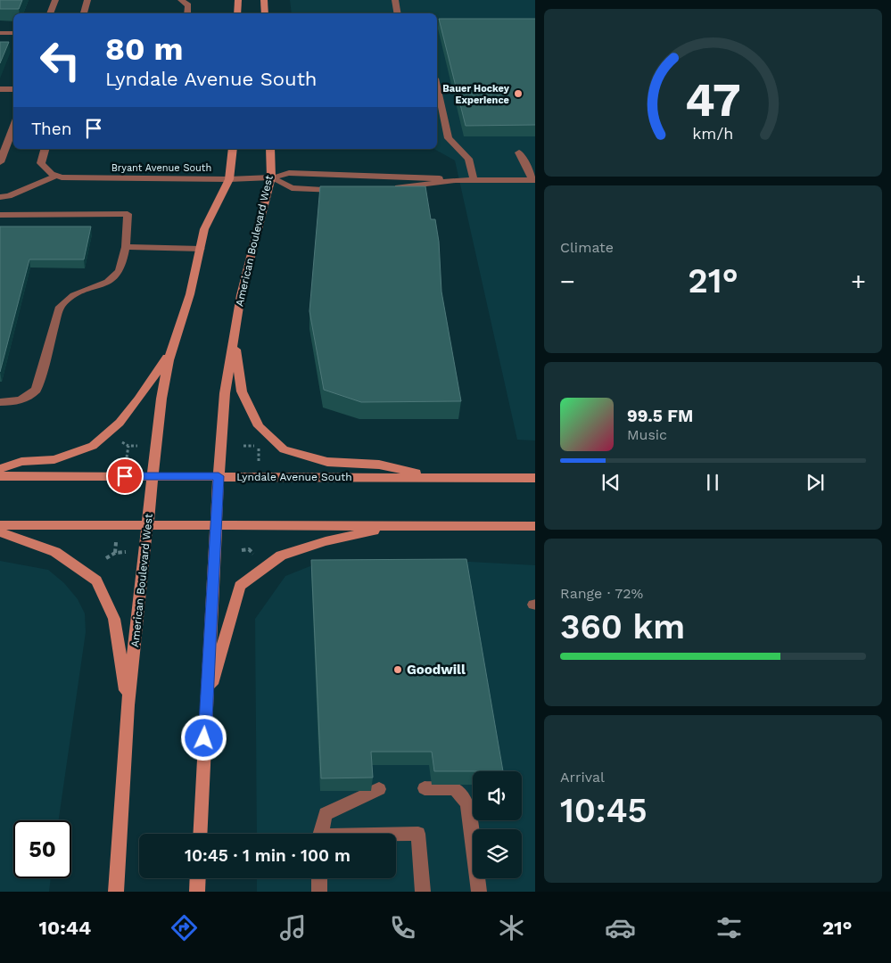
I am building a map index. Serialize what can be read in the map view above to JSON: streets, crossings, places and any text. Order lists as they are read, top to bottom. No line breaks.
{"streets":{"main road":["American Boulevard West","Lyndale Avenue South"],"street":["Bryant Avenue South"]},"crossings":[["Bryant Avenue South","American Boulevard West"],["American Boulevard West","Lyndale Avenue South"]],"places":["Bauer Hockey Experience","Goodwill"],"page":{"turn":["80 m","Lyndale Avenue South"],"then":"Then","tile":["Climate",["Range · 72%","360 km"],["Arrival","10:45"]],"heat":["−","21°","+"],"song":["99.5 FM","Music"],"limit":"50","trip":"10:45 · 1 min · 100 m","tabs":["10:44","21°"],"gauge":["47","km/h"]}}
